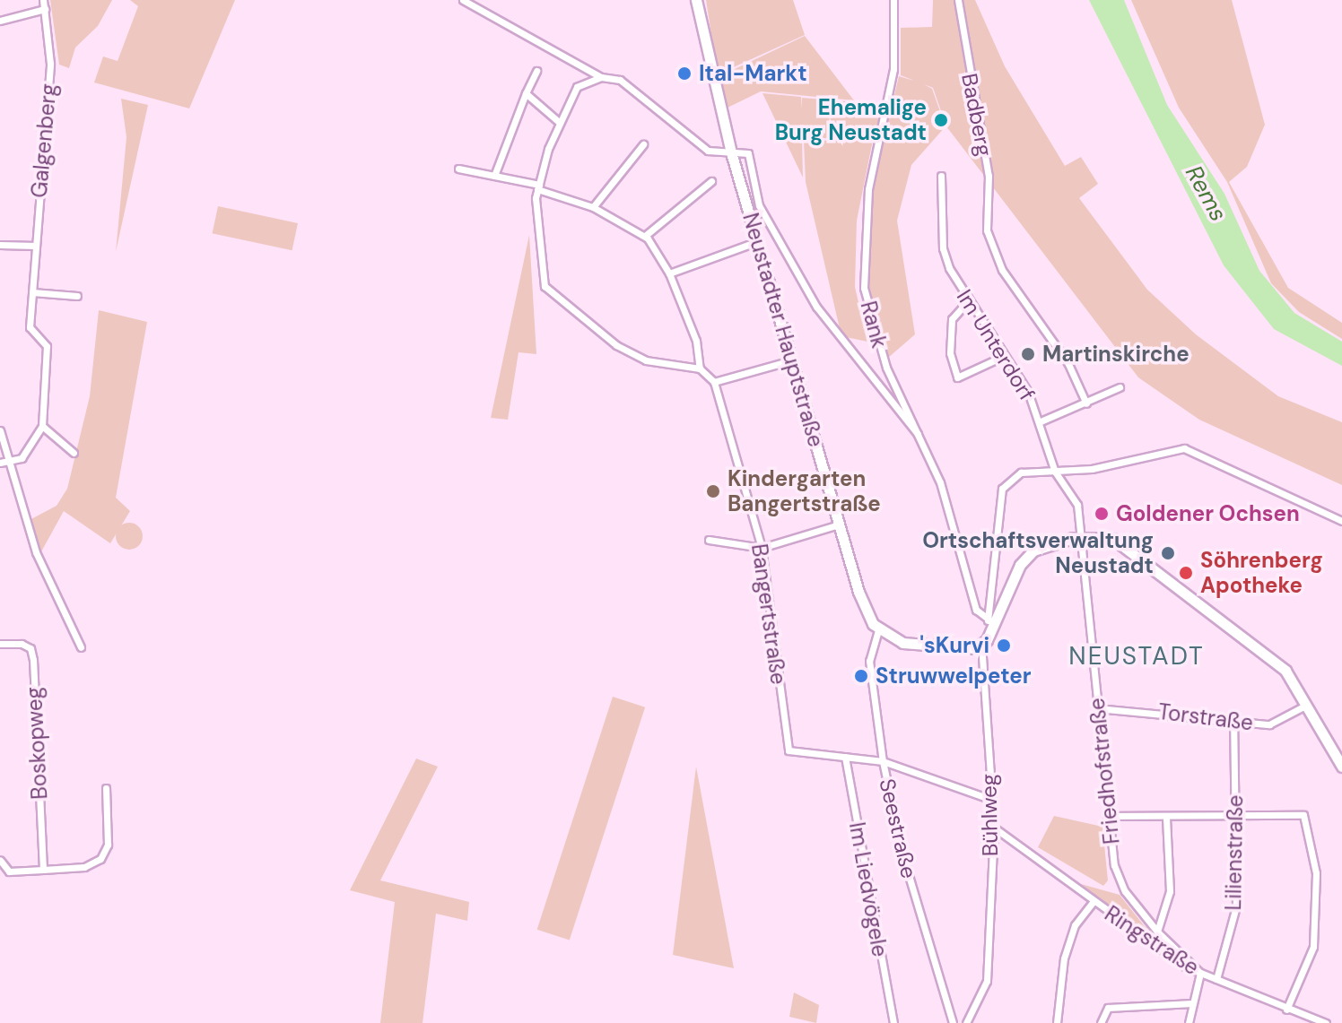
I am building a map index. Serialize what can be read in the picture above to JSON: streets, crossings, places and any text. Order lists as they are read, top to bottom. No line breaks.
{"streets":{"street":["Badberg","Galgenberg","Rank","Neustadter Hauptstraße","Im Unterdorf","Bangertstraße","Torstraße","Boskopweg","Friedhofstraße","Bühlweg","Seestraße","Lilienstraße","Im Liedvögele","Ringstraße"]},"crossings":[["Neustadter Hauptstraße","Seestraße"],["Im Unterdorf","Friedhofstraße"],["Bangertstraße","Im Liedvögele"],["Torstraße","Friedhofstraße"],["Torstraße","Lilienstraße"],["Friedhofstraße","Ringstraße"],["Bühlweg","Ringstraße"],["Lilienstraße","Ringstraße"]],"districts":["NEUSTADT"],"water":["Rems"],"places":["Ital-Markt","Ehemalige Burg Neustadt","Martinskirche","Kindergarten Bangertstraße","Goldener Ochsen","Ortschaftsverwaltung Neustadt","Söhrenberg Apotheke","'sKurvi","Struwwelpeter"]}
